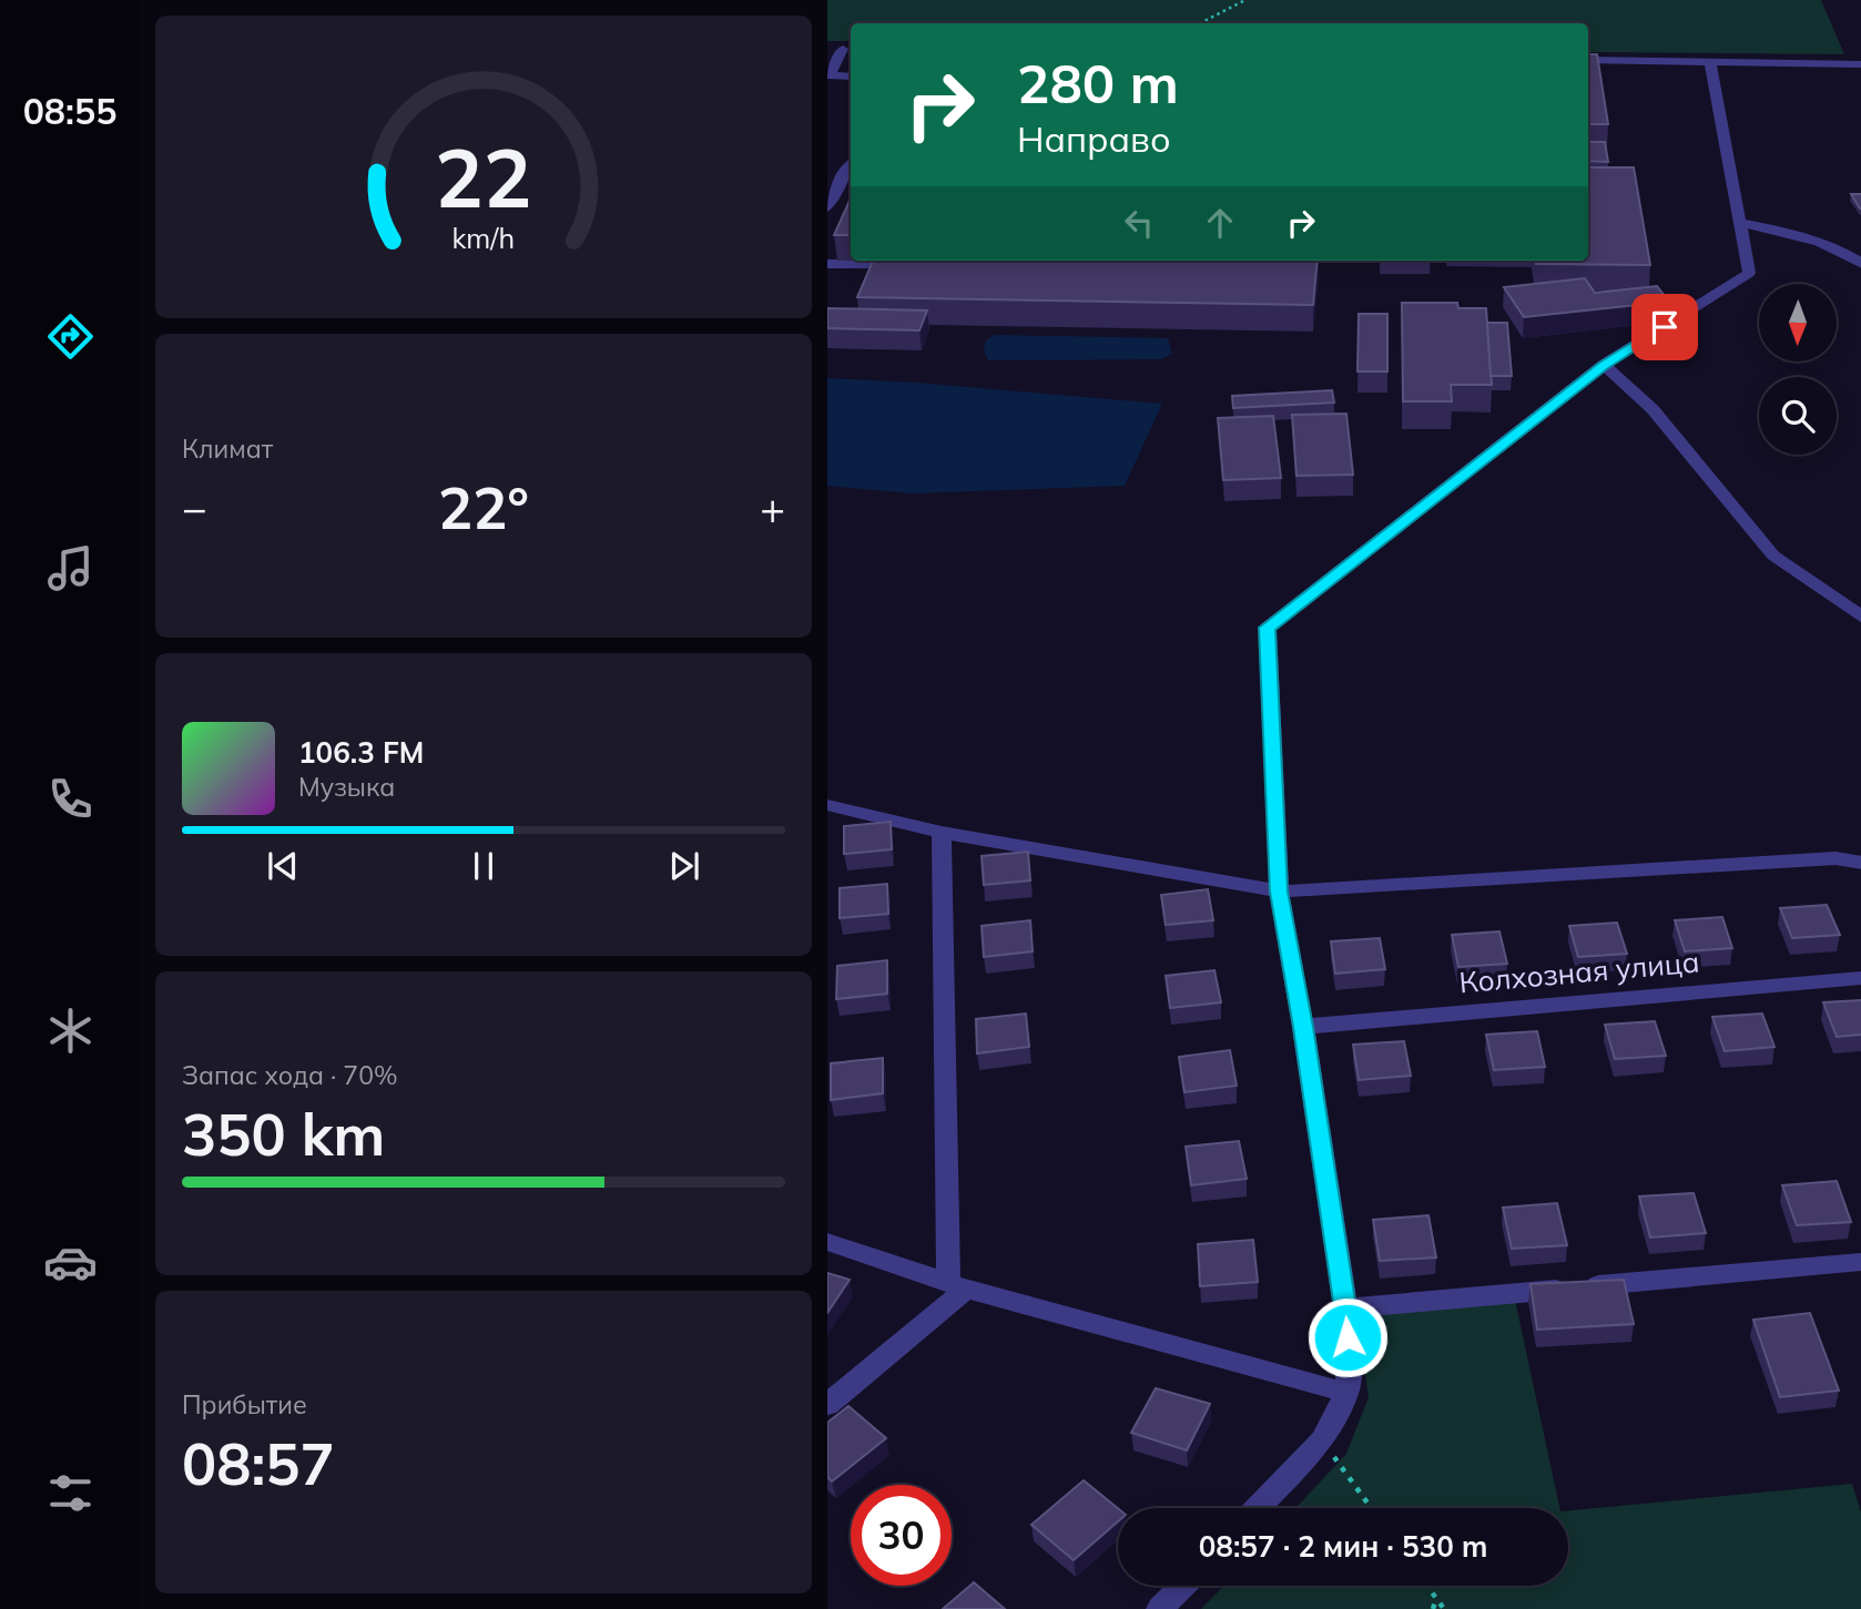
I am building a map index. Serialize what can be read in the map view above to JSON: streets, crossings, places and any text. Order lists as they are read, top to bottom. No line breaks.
{"streets":{"street":["Колхозная улица"]},"north":"bottom","page":{"tabs":"08:55","turn":["280 m","Направо"],"tile":["Климат",["Запас хода · 70%","350 km"],["Прибытие","08:57"]],"heat":["−","22°","+"],"song":["106.3 FM","Музыка"],"limit":"30","trip":"08:57 · 2 мин · 530 m","gauge":["22","km/h"]}}
